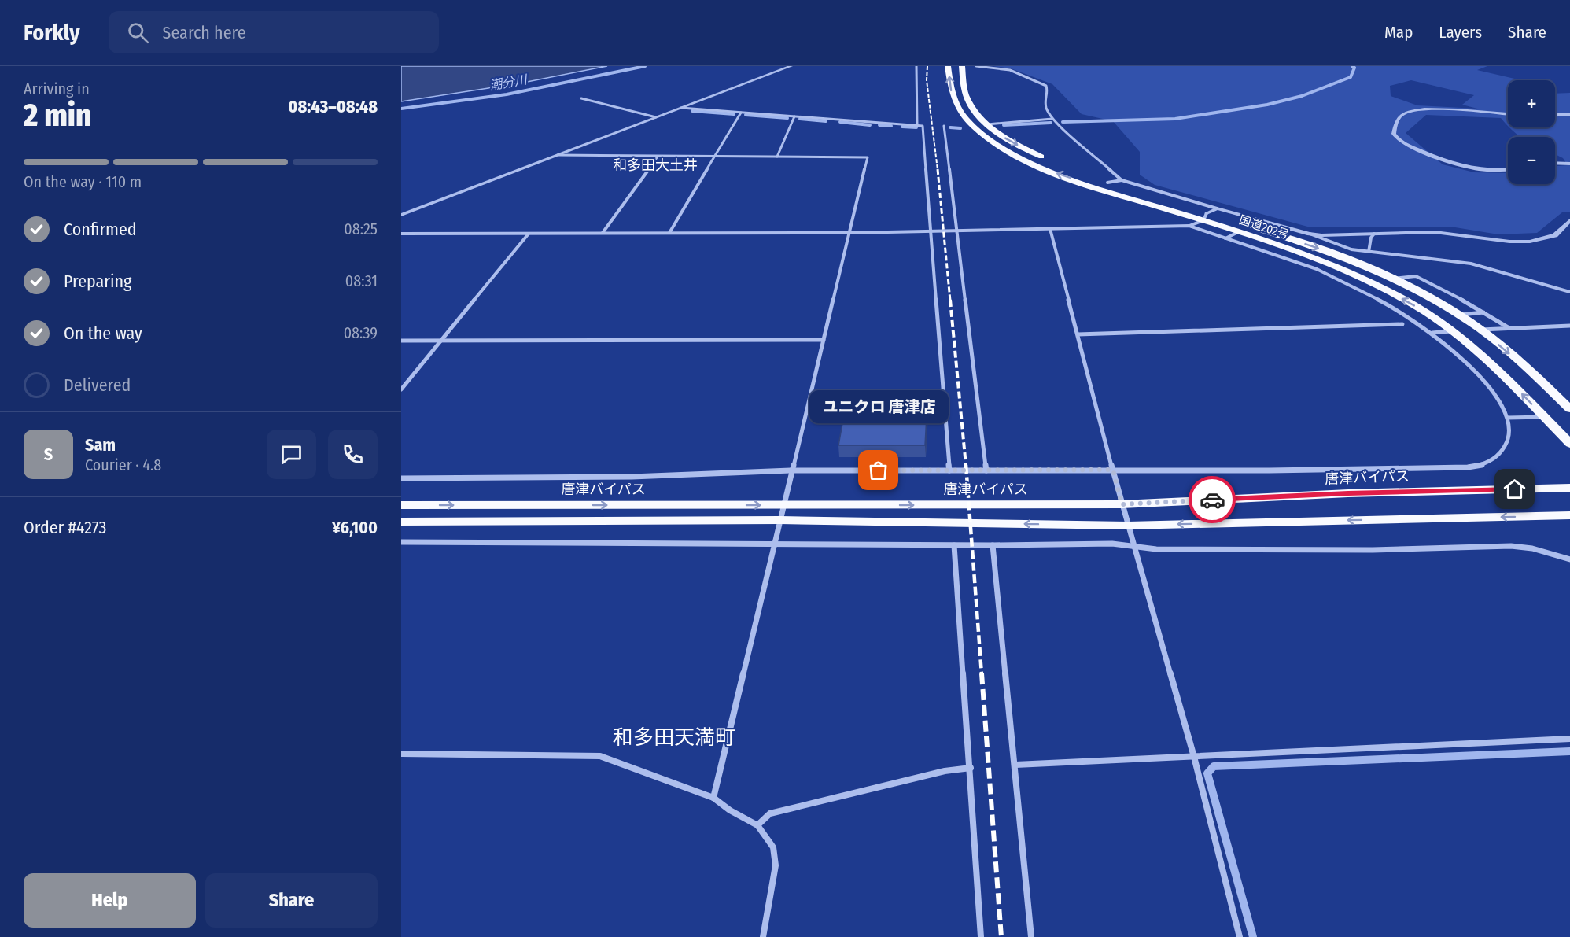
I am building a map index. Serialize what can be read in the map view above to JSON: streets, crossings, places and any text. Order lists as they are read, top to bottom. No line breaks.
{"streets":{"highway":["国道202号","唐津バイパス"]},"districts":["和多田大土井","和多田天満町"],"water":["潮分川"],"places":["ユニクロ 唐津店"],"page":{"header":"Forkly","search":"Search here","nav":["Map","Layers","Share"],"heading":["2 min","Arriving in","08:43–08:48"],"panel":["Sam","Courier · 4.8","Order #4273","¥6,100"],"map_buttons":["+","−"],"bar":"On the way · 110 m","list":[["Confirmed","08:25"],["Preparing","08:31"],["On the way","08:39"],"Delivered"],"bubble":"ユニクロ 唐津店","round":"S","buttons":["Help","Share"]}}
